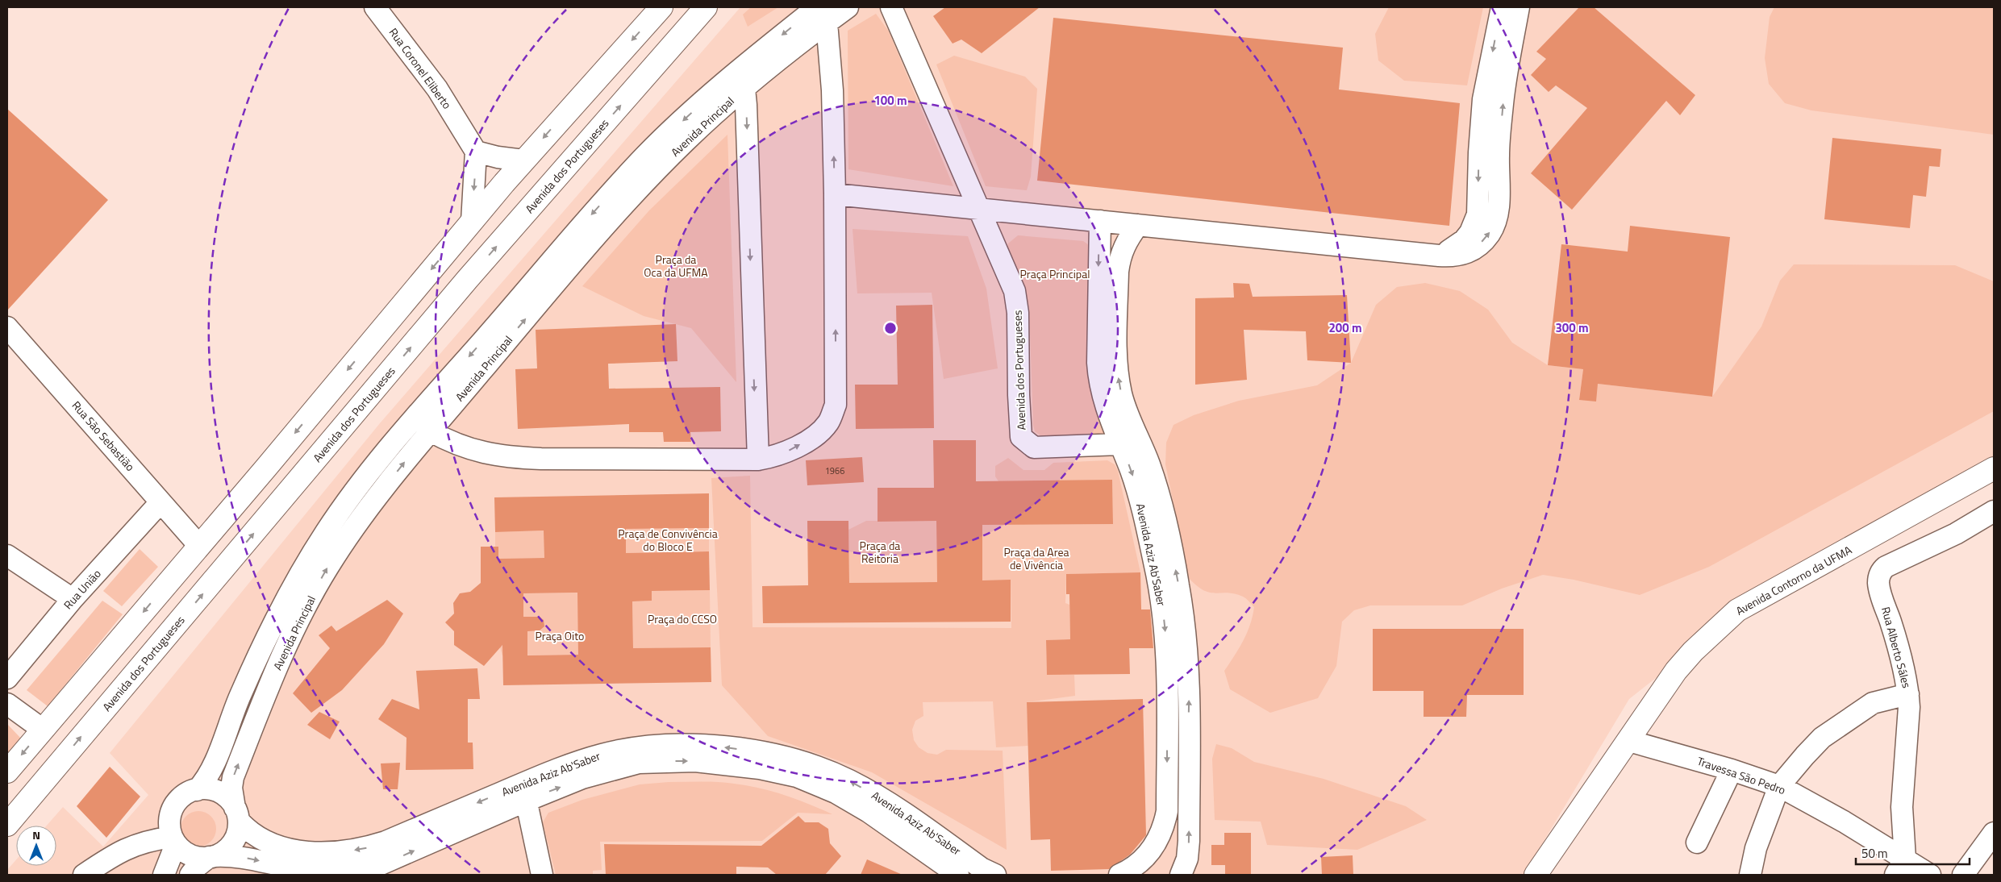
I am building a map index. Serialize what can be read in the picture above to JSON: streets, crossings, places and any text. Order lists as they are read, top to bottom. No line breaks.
{"streets":{"main road":["Avenida dos Portugueses","Avenida Contorno da UFMA"],"street":["Rua Coronel Eliberto","Avenida Principal","Rua São Sebastião","Avenida Aziz Ab'Saber","Rua União","Rua Alberto Sáles","Travessa São Pedro"]},"crossings":[["Avenida Principal","Avenida Aziz Ab'Saber"],["Avenida dos Portugueses","Avenida Aziz Ab'Saber"],["Rua São Sebastião","Rua União"],["Avenida Contorno da UFMA","Travessa São Pedro"],["Rua Alberto Sáles","Travessa São Pedro"]],"parks":["Praça da Oca da UFMA","Praça Principal","Praça de Convivência do Bloco E","Praça da Reitoria","Praça da Area de Vivência","Praça do CCSO","Praça Oito"],"house_numbers":["1966"],"scale_bar":"50 m","north":"top","rings":["100 m","200 m","300 m"]}
